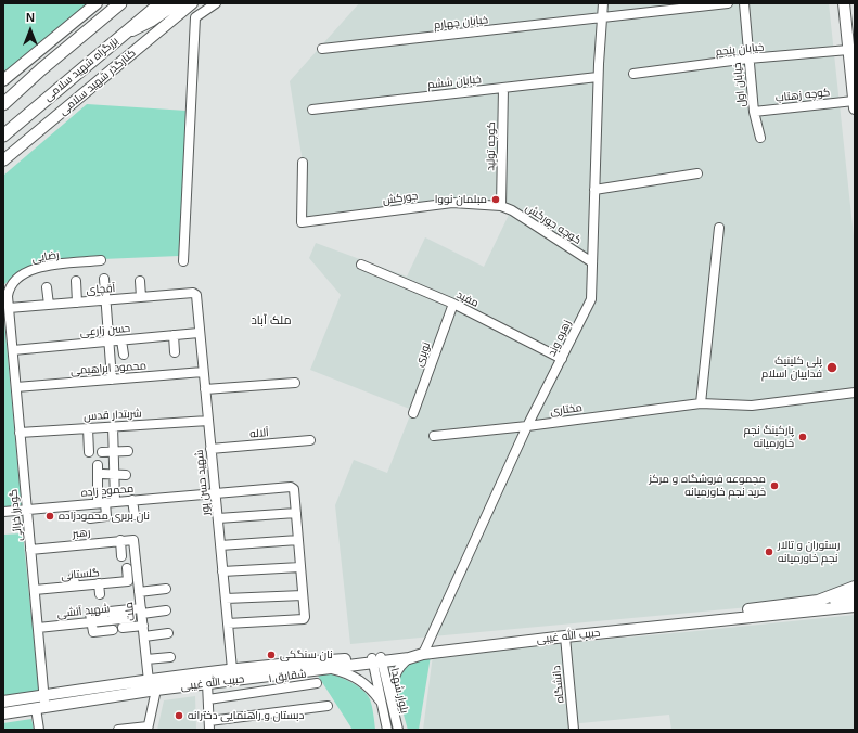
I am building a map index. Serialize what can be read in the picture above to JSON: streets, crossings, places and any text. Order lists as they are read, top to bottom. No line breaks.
{"streets":{"highway":["بزرگراه شهید سلامی"],"main road":["کنارگذر شهید سلامی","حبیب الله غیبی"],"street":["خیابان چهارم","خیابان پنجم","خیابان ششم","خیابان اول","کوچه زهتاب","کوچه تولید","جورکش","کوچه جورکش","رضایی","آقچای","مفید","حسن زارعی","زهره وند","نوبری","محمود ابراهیمی","مختاری","شربتدار قدس","آلاله","شهید حسن پور","محمود زاده","گودرز خزائی","رهبر","گلستانی","شهید آتشی","ملت","شقایق ۱","دانشگاه","بلوار شهدا"]},"crossings":[["خیابان چهارم","زهره وند"],["خیابان پنجم","خیابان اول"],["خیابان ششم","کوچه تولید"],["خیابان ششم","زهره وند"],["خیابان اول","کوچه زهتاب"],["کوچه تولید","جورکش"],["کوچه تولید","کوچه جورکش"],["جورکش","کوچه جورکش"],["کوچه جورکش","زهره وند"],["رضایی","گودرز خزائی"],["آقچای","شهید حسن پور"],["آقچای","گودرز خزائی"],["مفید","زهره وند"],["مفید","نوبری"],["حسن زارعی","شهید حسن پور"],["حسن زارعی","گودرز خزائی"],["زهره وند","مختاری"],["زهره وند","حبیب الله غیبی"],["محمود ابراهیمی","شهید حسن پور"],["محمود ابراهیمی","گودرز خزائی"],["شربتدار قدس","شهید حسن پور"],["شربتدار قدس","گودرز خزائی"],["آلاله","شهید حسن پور"],["شهید حسن پور","محمود زاده"],["شهید حسن پور","حبیب الله غیبی"],["محمود زاده","گودرز خزائی"],["گودرز خزائی","رهبر"],["گودرز خزائی","گلستانی"],["گودرز خزائی","شهید آتشی"],["گودرز خزائی","حبیب الله غیبی"],["رهبر","ملت"],["ملت","حبیب الله غیبی"],["حبیب الله غیبی","دانشگاه"],["حبیب الله غیبی","بلوار شهدا"]],"districts":["ملک آباد"],"places":["مبلمان نووا","پلی کلینیک فداییان اسلام","پارکینگ نجم خاورمیانه","مجموعه فروشگاه و مرکز خرید نجم خاورمیانه","نان بربری محمودزاده","رستوران و تالار نجم خاورمیانه","نان سنگکی","دبستان و راهنمایی دخترانه"],"north":"top"}
